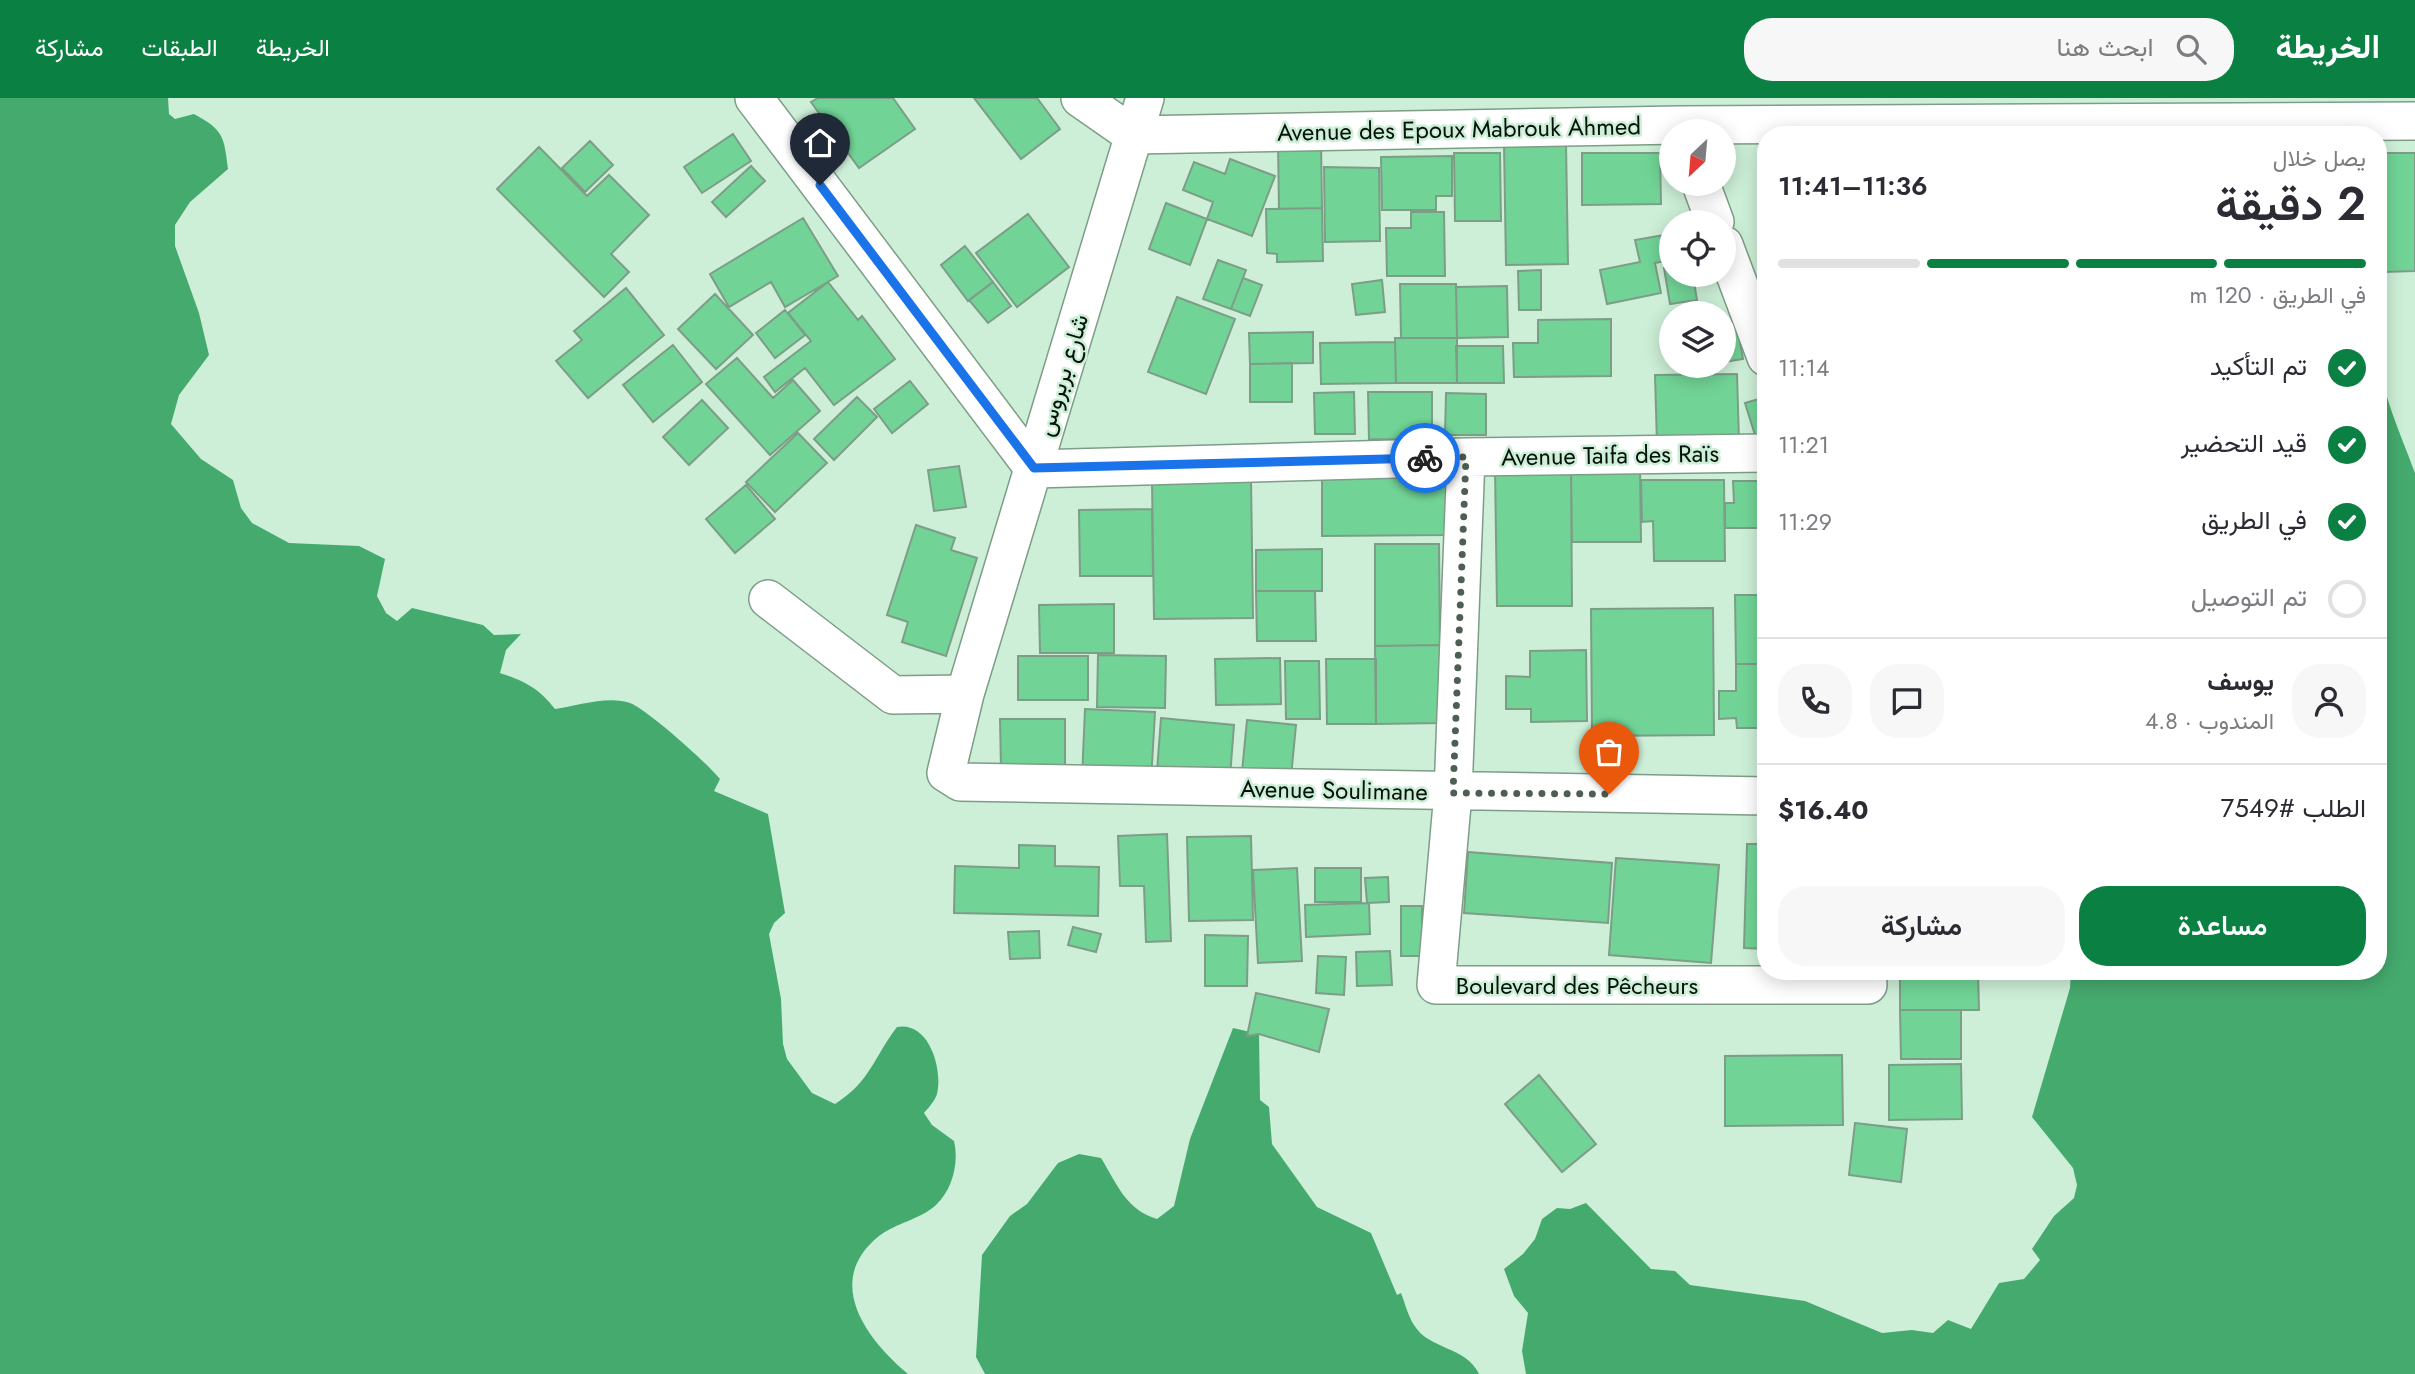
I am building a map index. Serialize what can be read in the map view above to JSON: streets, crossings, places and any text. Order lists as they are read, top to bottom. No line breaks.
{"streets":{"street":["Avenue des Epoux Mabrouk Ahmed","شارع بربروس","Avenue Taifa des Raïs","Avenue Soulimane","Boulevard des Pêcheurs"]},"crossings":[["Avenue des Epoux Mabrouk Ahmed","شارع بربروس"],["شارع بربروس","Avenue Taifa des Raïs"],["شارع بربروس","Avenue Soulimane"],["Avenue Taifa des Raïs","Boulevard des Pêcheurs"],["Avenue Soulimane","Boulevard des Pêcheurs"]],"north":"bottom left","page":{"header":"الخريطة","search":"ابحث هنا","nav":["الخريطة","الطبقات","مشاركة"],"heading":["2 دقيقة","يصل خلال","11:36–11:41"],"panel":["يوسف","المندوب · 4.8","الطلب #7549","$16.40"],"bar":"في الطريق · 120 m","list":[["تم التأكيد","11:14"],["قيد التحضير","11:21"],["في الطريق","11:29"],"تم التوصيل"],"buttons":["مساعدة","مشاركة"]}}
